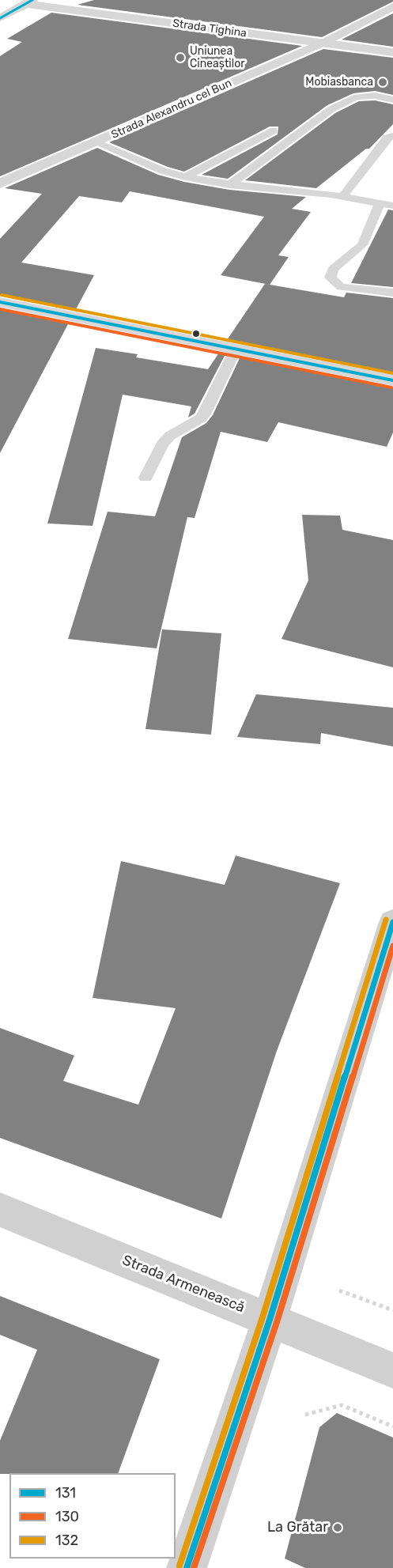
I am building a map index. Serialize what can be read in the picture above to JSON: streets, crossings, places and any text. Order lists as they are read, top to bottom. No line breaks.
{"streets":{"main road":["Strada Armenească"],"street":["Strada Tighina","Strada Alexandru cel Bun"]},"crossings":[["Strada Tighina","Strada Alexandru cel Bun"]],"places":["Uniunea Cineaștilor","Mobiasbanca","La Grătar"],"lines":["transit line 131","transit line 132","transit line 130"],"legend":["131","130","132"]}
